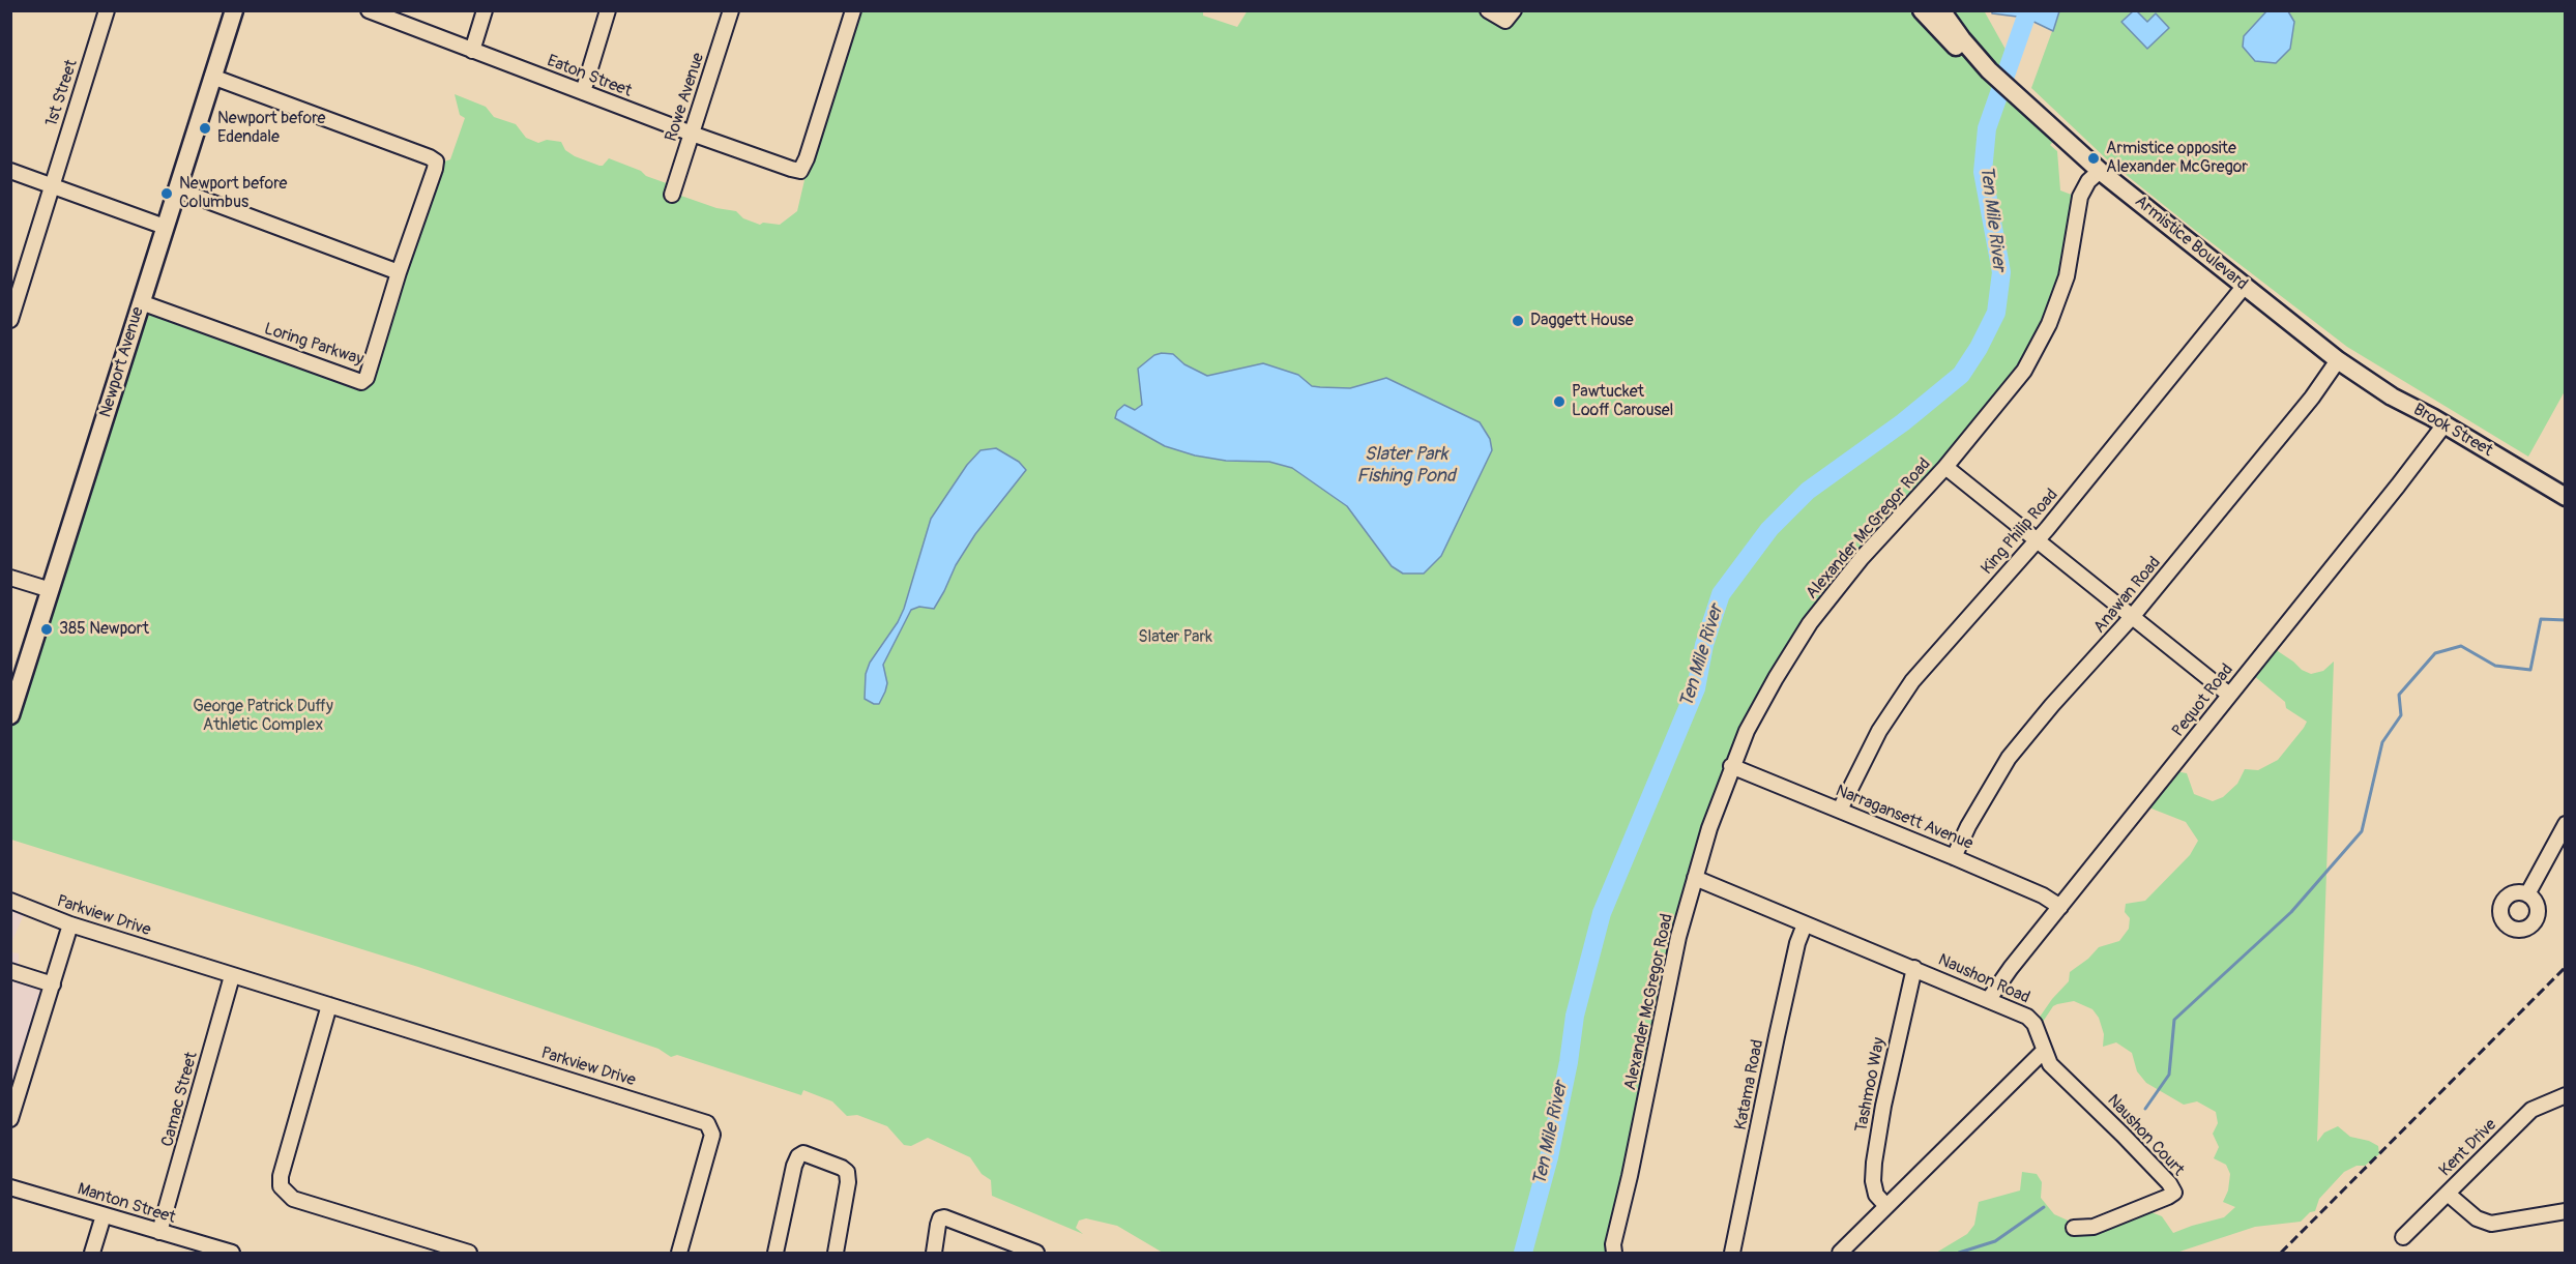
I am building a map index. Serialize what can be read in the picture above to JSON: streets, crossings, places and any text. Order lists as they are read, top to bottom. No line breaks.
{"streets":{"main road":["Armistice Boulevard","Newport Avenue","Brook Street"],"street":["Eaton Street","1st Street","Rowe Avenue","Loring Parkway","Alexander McGregor Road","King Philip Road","Anawan Road","Pequot Road","Narragansett Avenue","Parkview Drive","Naushon Road","Katama Road","Tashmoo Way","Camac Street","Naushon Court","Kent Drive","Manton Street"]},"crossings":[["Eaton Street","Rowe Avenue"],["Armistice Boulevard","Brook Street"],["Armistice Boulevard","Alexander McGregor Road"],["Armistice Boulevard","King Philip Road"],["Armistice Boulevard","Anawan Road"],["Loring Parkway","Newport Avenue"],["Brook Street","Anawan Road"],["Brook Street","Pequot Road"],["Alexander McGregor Road","Narragansett Avenue"],["Alexander McGregor Road","Naushon Road"],["King Philip Road","Narragansett Avenue"],["Anawan Road","Narragansett Avenue"],["Pequot Road","Narragansett Avenue"],["Pequot Road","Naushon Road"],["Parkview Drive","Camac Street"],["Naushon Road","Katama Road"],["Naushon Road","Tashmoo Way"],["Naushon Road","Naushon Court"],["Camac Street","Manton Street"]],"water":["Ten Mile River","Slater Park Fishing Pond"],"parks":["Slater Park","George Patrick Duffy Athletic Complex"],"places":["Newport before Edendale","Armistice opposite Alexander McGregor","Newport before Columbus","Daggett House","Pawtucket Looff Carousel","385 Newport"]}
